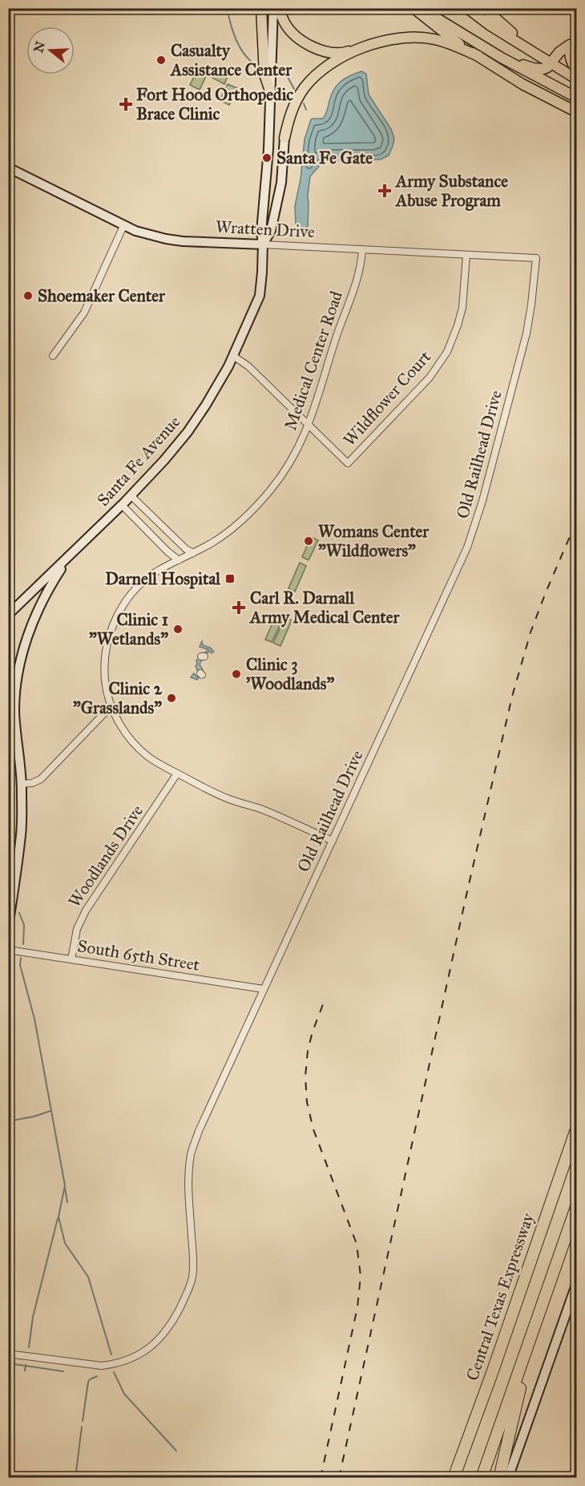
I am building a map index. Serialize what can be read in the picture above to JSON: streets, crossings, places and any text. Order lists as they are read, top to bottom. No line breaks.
{"streets":{"highway":["Central Texas Expressway"],"street":["Wratten Drive","Medical Center Road","Wildflower Court","Old Railhead Drive","Santa Fe Avenue","Woodlands Drive","South 65th Street"]},"crossings":[["Wratten Drive","Medical Center Road"],["Wratten Drive","Wildflower Court"],["Wratten Drive","Old Railhead Drive"],["Wratten Drive","Santa Fe Avenue"],["Medical Center Road","Wildflower Court"],["Medical Center Road","Old Railhead Drive"],["Medical Center Road","Woodlands Drive"],["Wildflower Court","Santa Fe Avenue"],["Old Railhead Drive","South 65th Street"],["Woodlands Drive","South 65th Street"]],"places":{"other":["Casualty Assistance Center","Santa Fe Gate","Shoemaker Center","Womans Center \"Wildflowers\"","Clinic 1 \"Wetlands\"","Clinic 3 'Woodlands\"","Clinic 2 \"Grasslands\""],"health":["Fort Hood Orthopedic Brace Clinic","Army Substance Abuse Program","Carl R. Darnall Army Medical Center"],"transit":["Darnell Hospital"]},"north":"left"}
